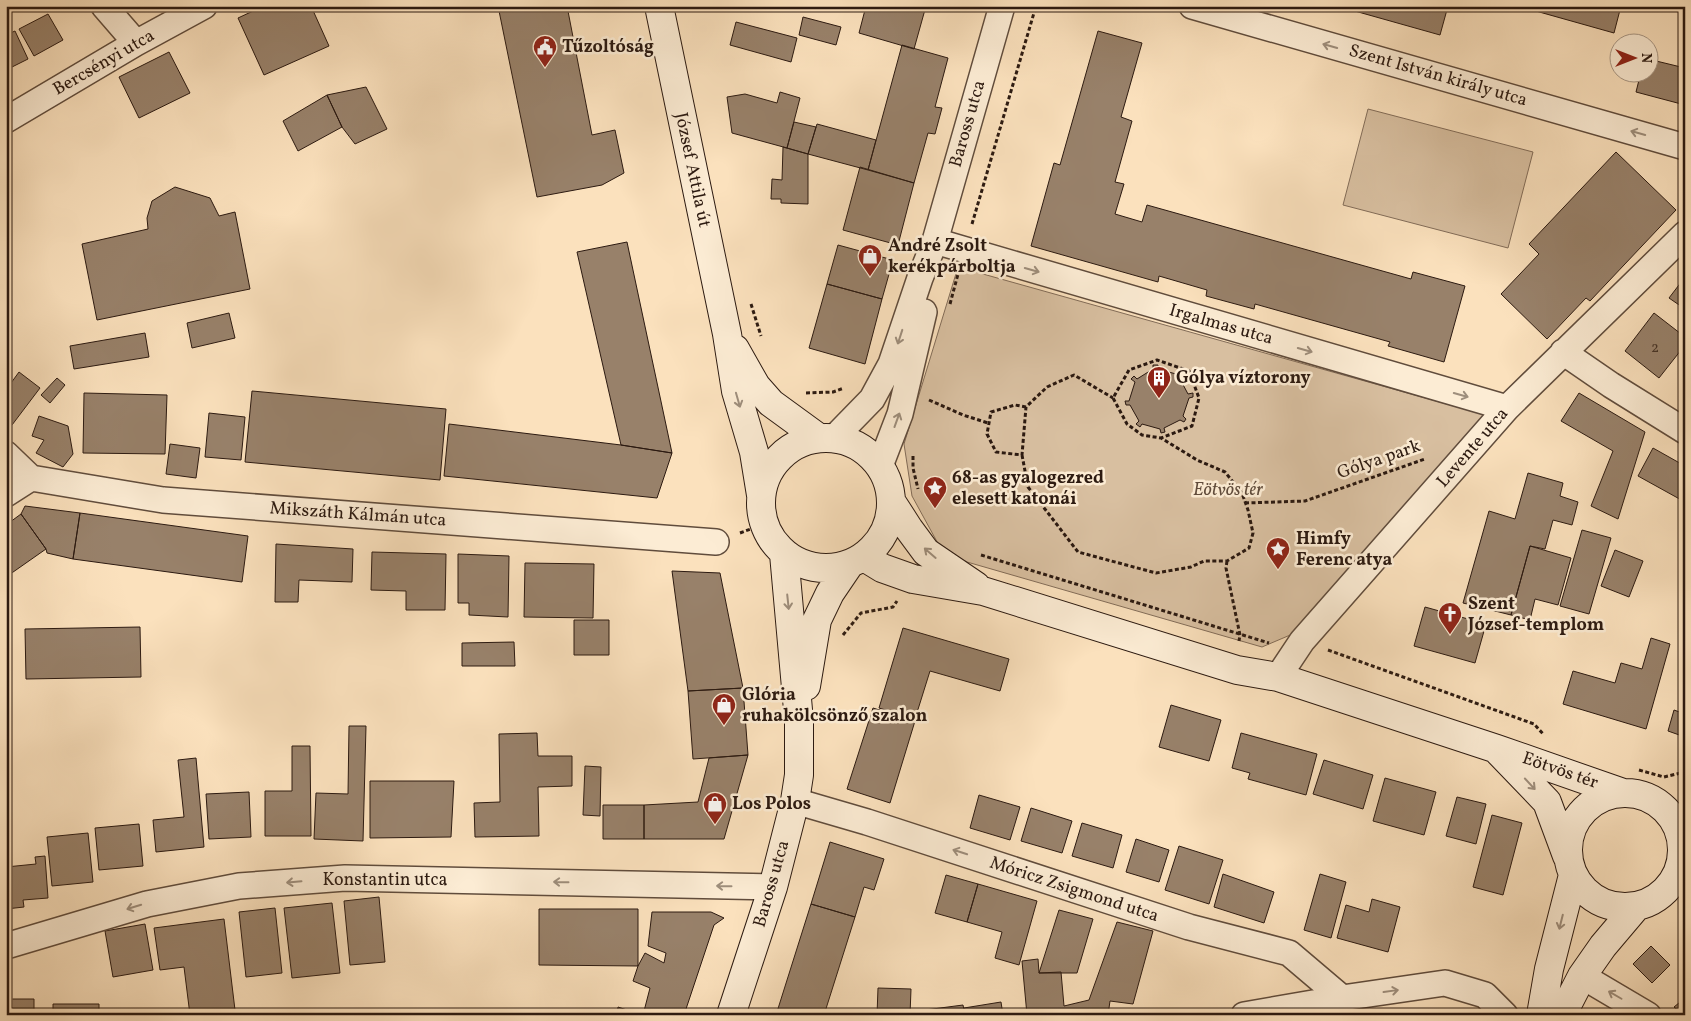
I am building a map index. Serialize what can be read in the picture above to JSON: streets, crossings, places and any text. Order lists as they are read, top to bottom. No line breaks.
{"streets":{"street":["Bercsényi utca","Szent István király utca","Baross utca","József Attila út","Irgalmas utca","Levente utca","Mikszáth Kálmán utca","Eötvös tér","Konstantin utca","Móricz Zsigmond utca"],"path":["Gólya park"]},"crossings":[["Baross utca","József Attila út"],["Baross utca","Irgalmas utca"],["Baross utca","Eötvös tér"],["Baross utca","Konstantin utca"],["Baross utca","Móricz Zsigmond utca"],["József Attila út","Eötvös tér"],["Irgalmas utca","Levente utca"],["Levente utca","Eötvös tér"]],"one_way":["Szent István király utca","Irgalmas utca","Konstantin utca","Móricz Zsigmond utca"],"parks":["Eötvös tér"],"places":{"public building":["Tűzoltóság"],"shop":["André Zsolt kerékpárboltja","Glória ruhakölcsönző szalon","Los Polos"],"building":["Gólya víztorony"],"place":["68-as gyalogezred elesett katonái","Himfy Ferenc atya"],"church":["Szent József-templom"]},"house_numbers":["2"],"north":"right"}
